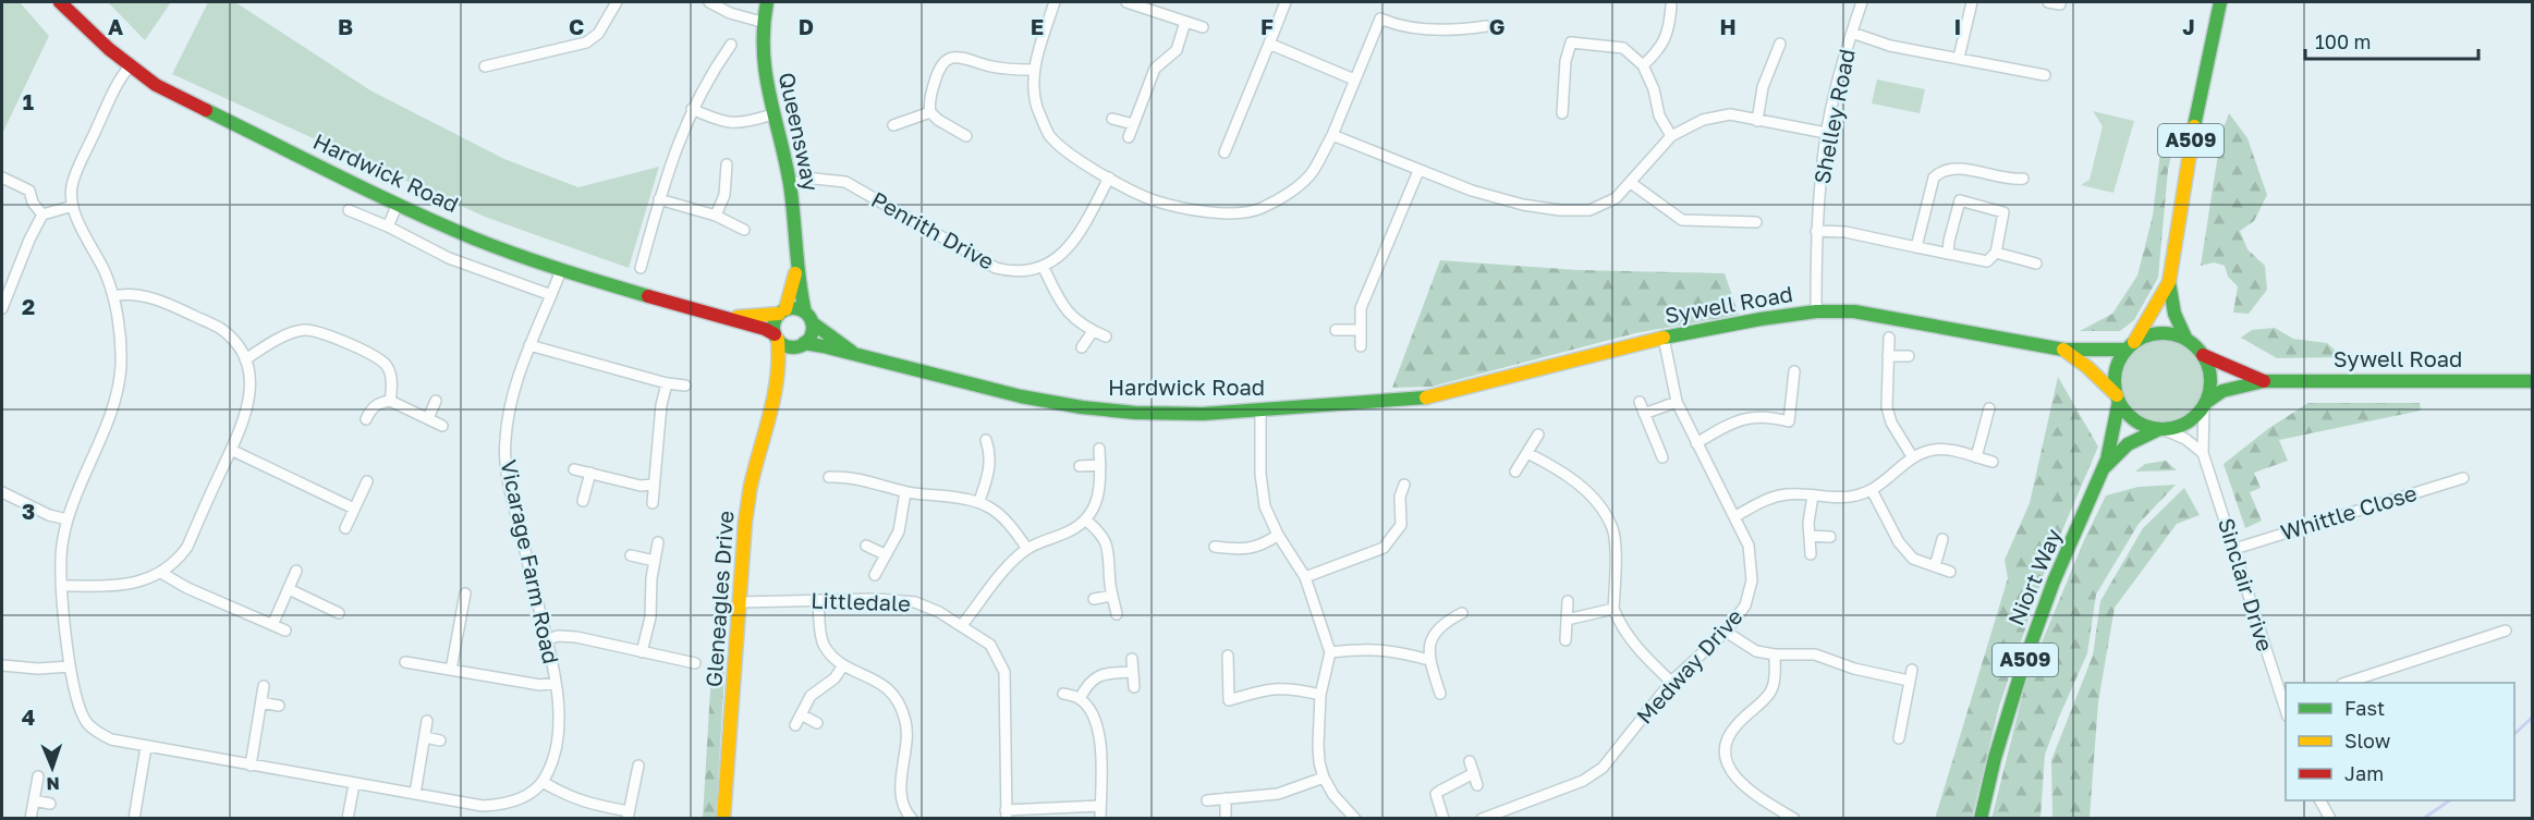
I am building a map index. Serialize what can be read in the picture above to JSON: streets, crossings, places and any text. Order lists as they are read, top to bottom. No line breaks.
{"streets":{"main road":["Queensway","A509","Hardwick Road","Sywell Road","Niort Way","Gleneagles Drive"],"street":["Shelley Road","Penrith Drive","Whittle Close","Vicarage Farm Road","Sinclair Drive","Littledale","Medway Drive"]},"crossings":[["Shelley Road","Sywell Road"],["Queensway","Hardwick Road"],["Queensway","Penrith Drive"],["Queensway","Gleneagles Drive"],["A509","Sywell Road"],["A509","Niort Way"],["A509","Sinclair Drive"],["Hardwick Road","Sywell Road"],["Hardwick Road","Vicarage Farm Road"],["Hardwick Road","Gleneagles Drive"],["Sywell Road","Niort Way"],["Sywell Road","Sinclair Drive"],["Sywell Road","Medway Drive"],["Whittle Close","Sinclair Drive"],["Niort Way","Sinclair Drive"],["Gleneagles Drive","Littledale"]],"legend":["Fast","Slow","Jam"],"scale_bar":"100 m","north":"bottom","grid":{"columns":["A","B","C","D","E","F","G","H","I","J"],"rows":["1","2","3","4"]}}
